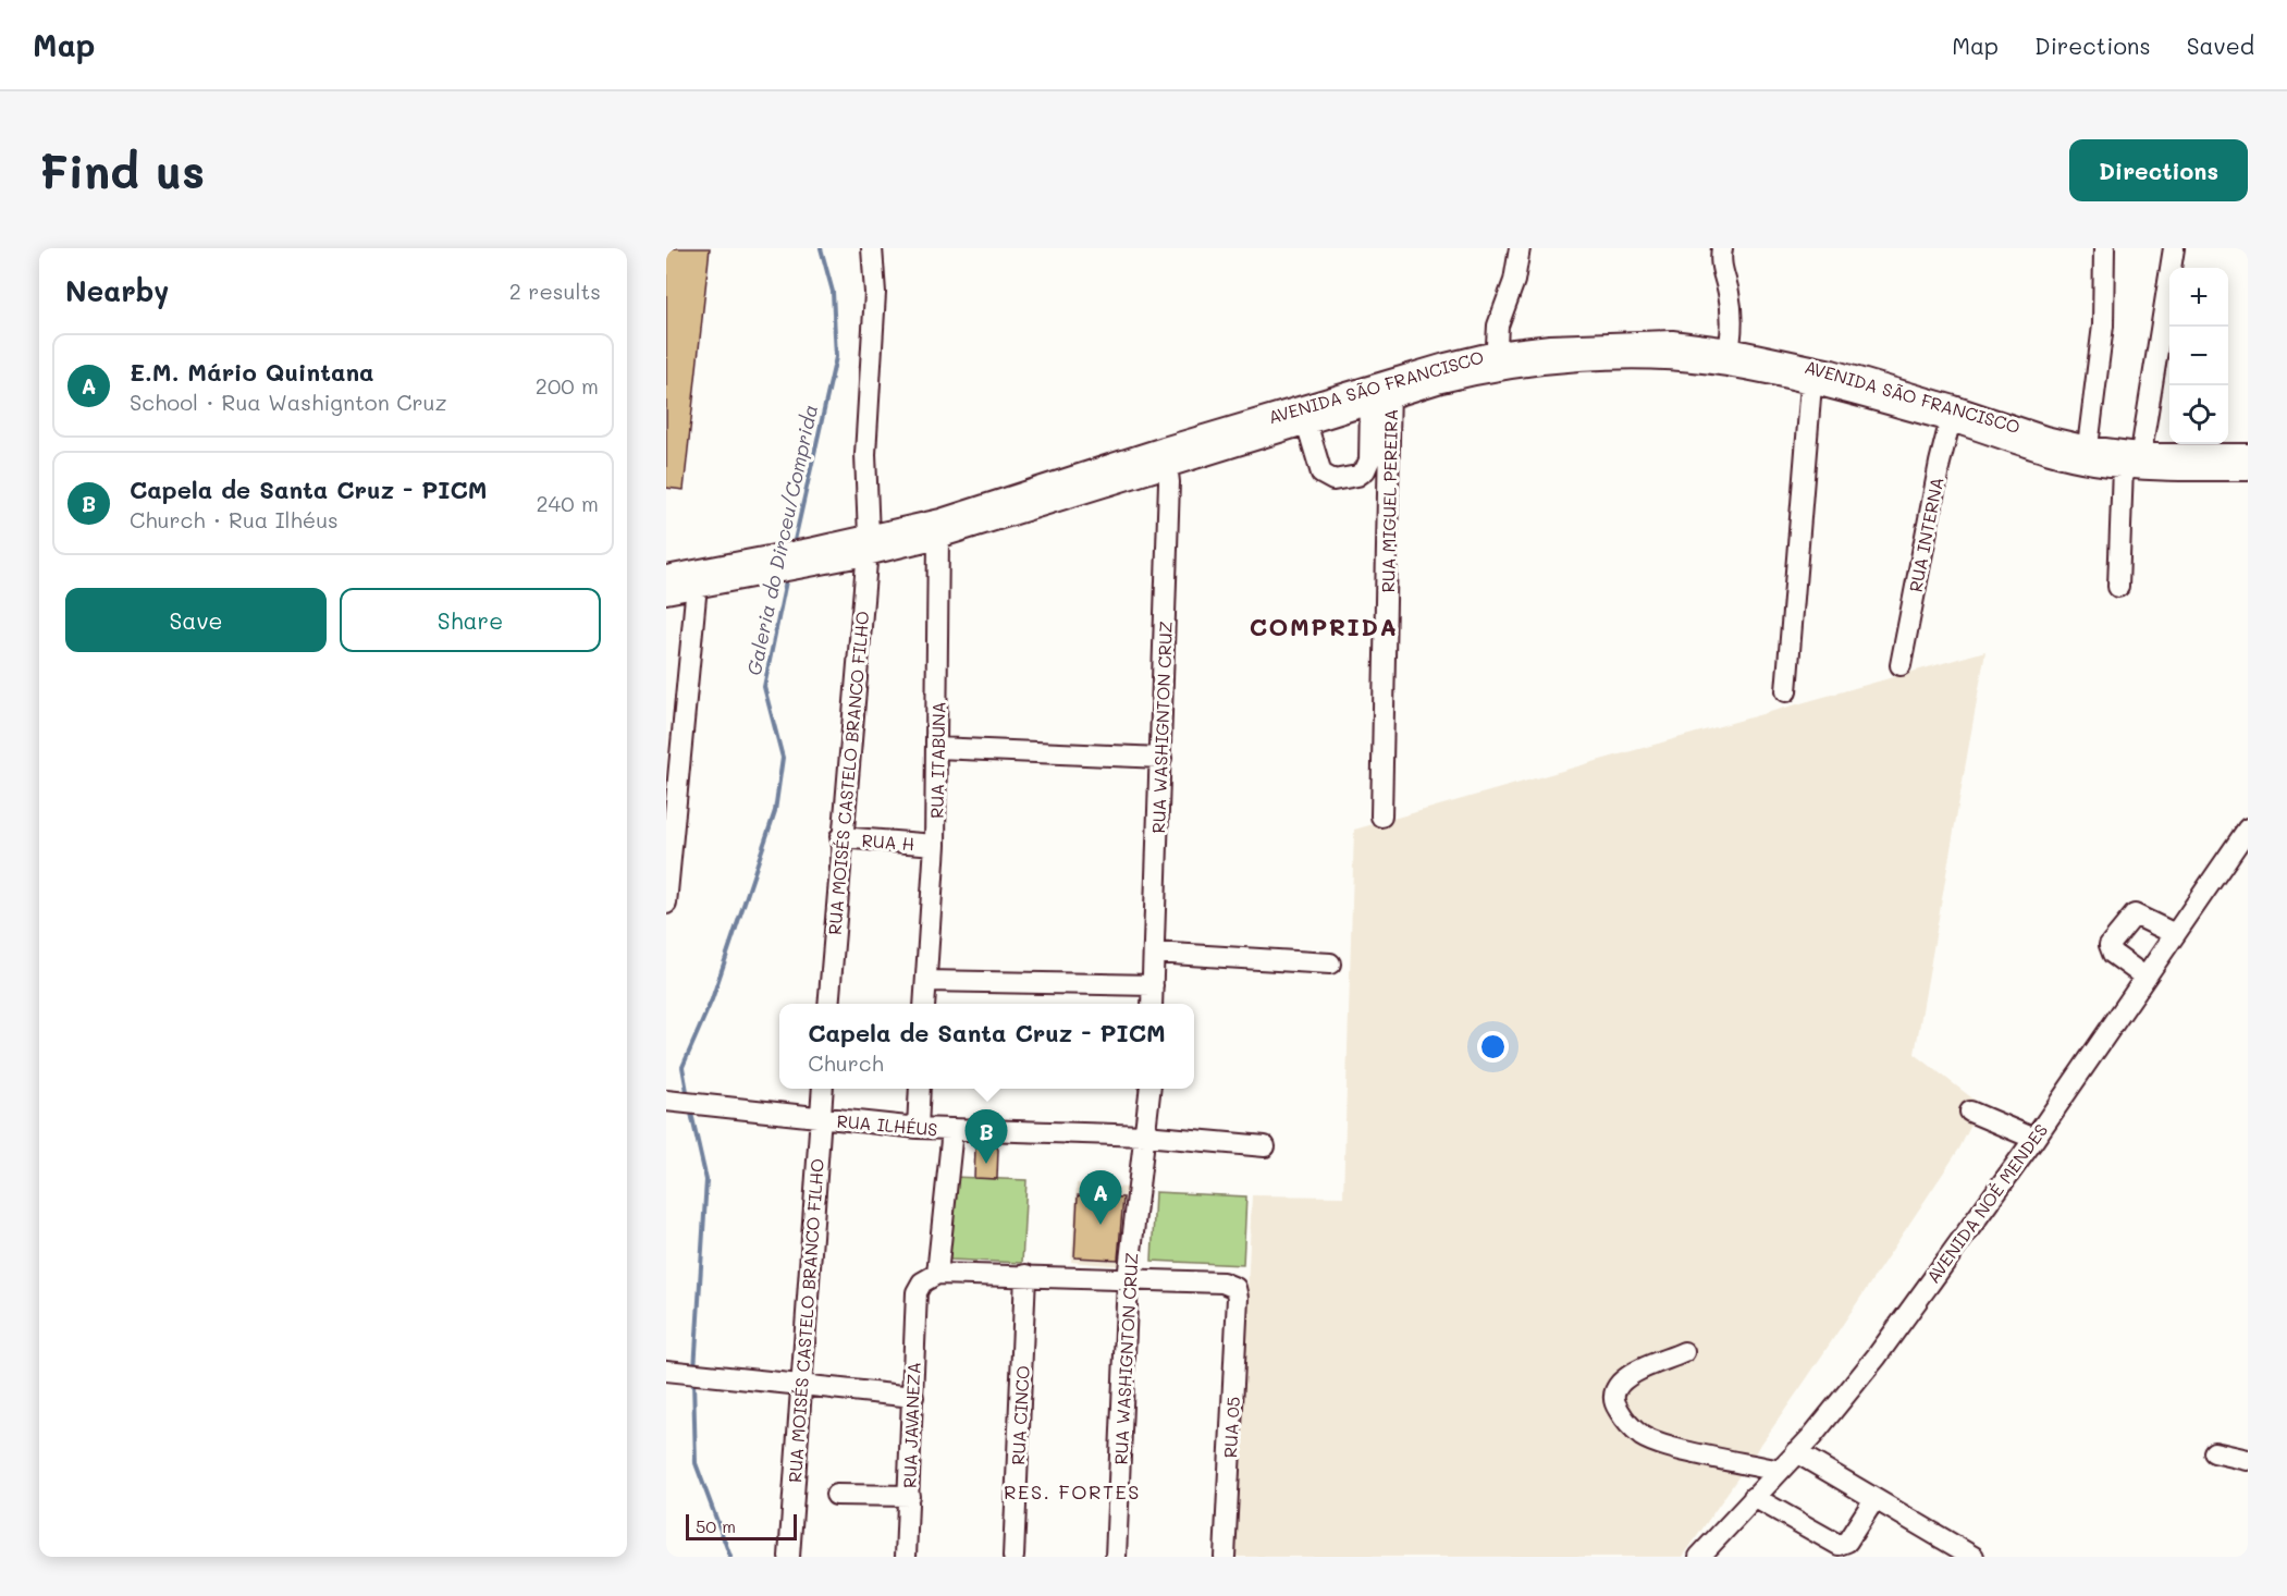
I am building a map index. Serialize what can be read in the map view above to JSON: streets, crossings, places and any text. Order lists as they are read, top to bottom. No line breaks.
{"streets":{"street":["AVENIDA SÃO FRANCISCO","RUA MIGUEL PEREIRA","RUA INTERNA","RUA WASHIGNTON CRUZ","RUA ITABUNA","RUA MOISÉS CASTELO BRANCO FILHO","RUA H","RUA ILHÉUS","AVENIDA NOÉ MENDES","RUA CINCO","RUA JAVANEZA","RUA 05"]},"crossings":[["AVENIDA SÃO FRANCISCO","RUA MIGUEL PEREIRA"],["AVENIDA SÃO FRANCISCO","RUA INTERNA"],["AVENIDA SÃO FRANCISCO","RUA WASHIGNTON CRUZ"],["AVENIDA SÃO FRANCISCO","RUA ITABUNA"],["AVENIDA SÃO FRANCISCO","RUA MOISÉS CASTELO BRANCO FILHO"],["RUA WASHIGNTON CRUZ","RUA ILHÉUS"],["RUA WASHIGNTON CRUZ","RUA 05"],["RUA ITABUNA","RUA H"],["RUA MOISÉS CASTELO BRANCO FILHO","RUA H"],["RUA MOISÉS CASTELO BRANCO FILHO","RUA ILHÉUS"]],"districts":["COMPRIDA","RES. FORTES"],"water":["Galeria do Dirceu/Comprida"],"scale_bar":"50 m","page":{"header":"Map","nav":["Map","Directions","Saved"],"buttons":["Directions",["Save","Share"]],"title":"Find us","heading":["Nearby","2 results"],"map_buttons":["+","−"],"list":[{"mark":"A","name":"E.M. Mário Quintana","note":"School · Rua Washignton Cruz","value":"200 m"},{"mark":"B","name":"Capela de Santa Cruz - PICM","note":"Church · Rua Ilhéus","value":"240 m"}],"popup":["Capela de Santa Cruz - PICM","Church"],"pins":["B","A"],"scale":"50 m"}}
